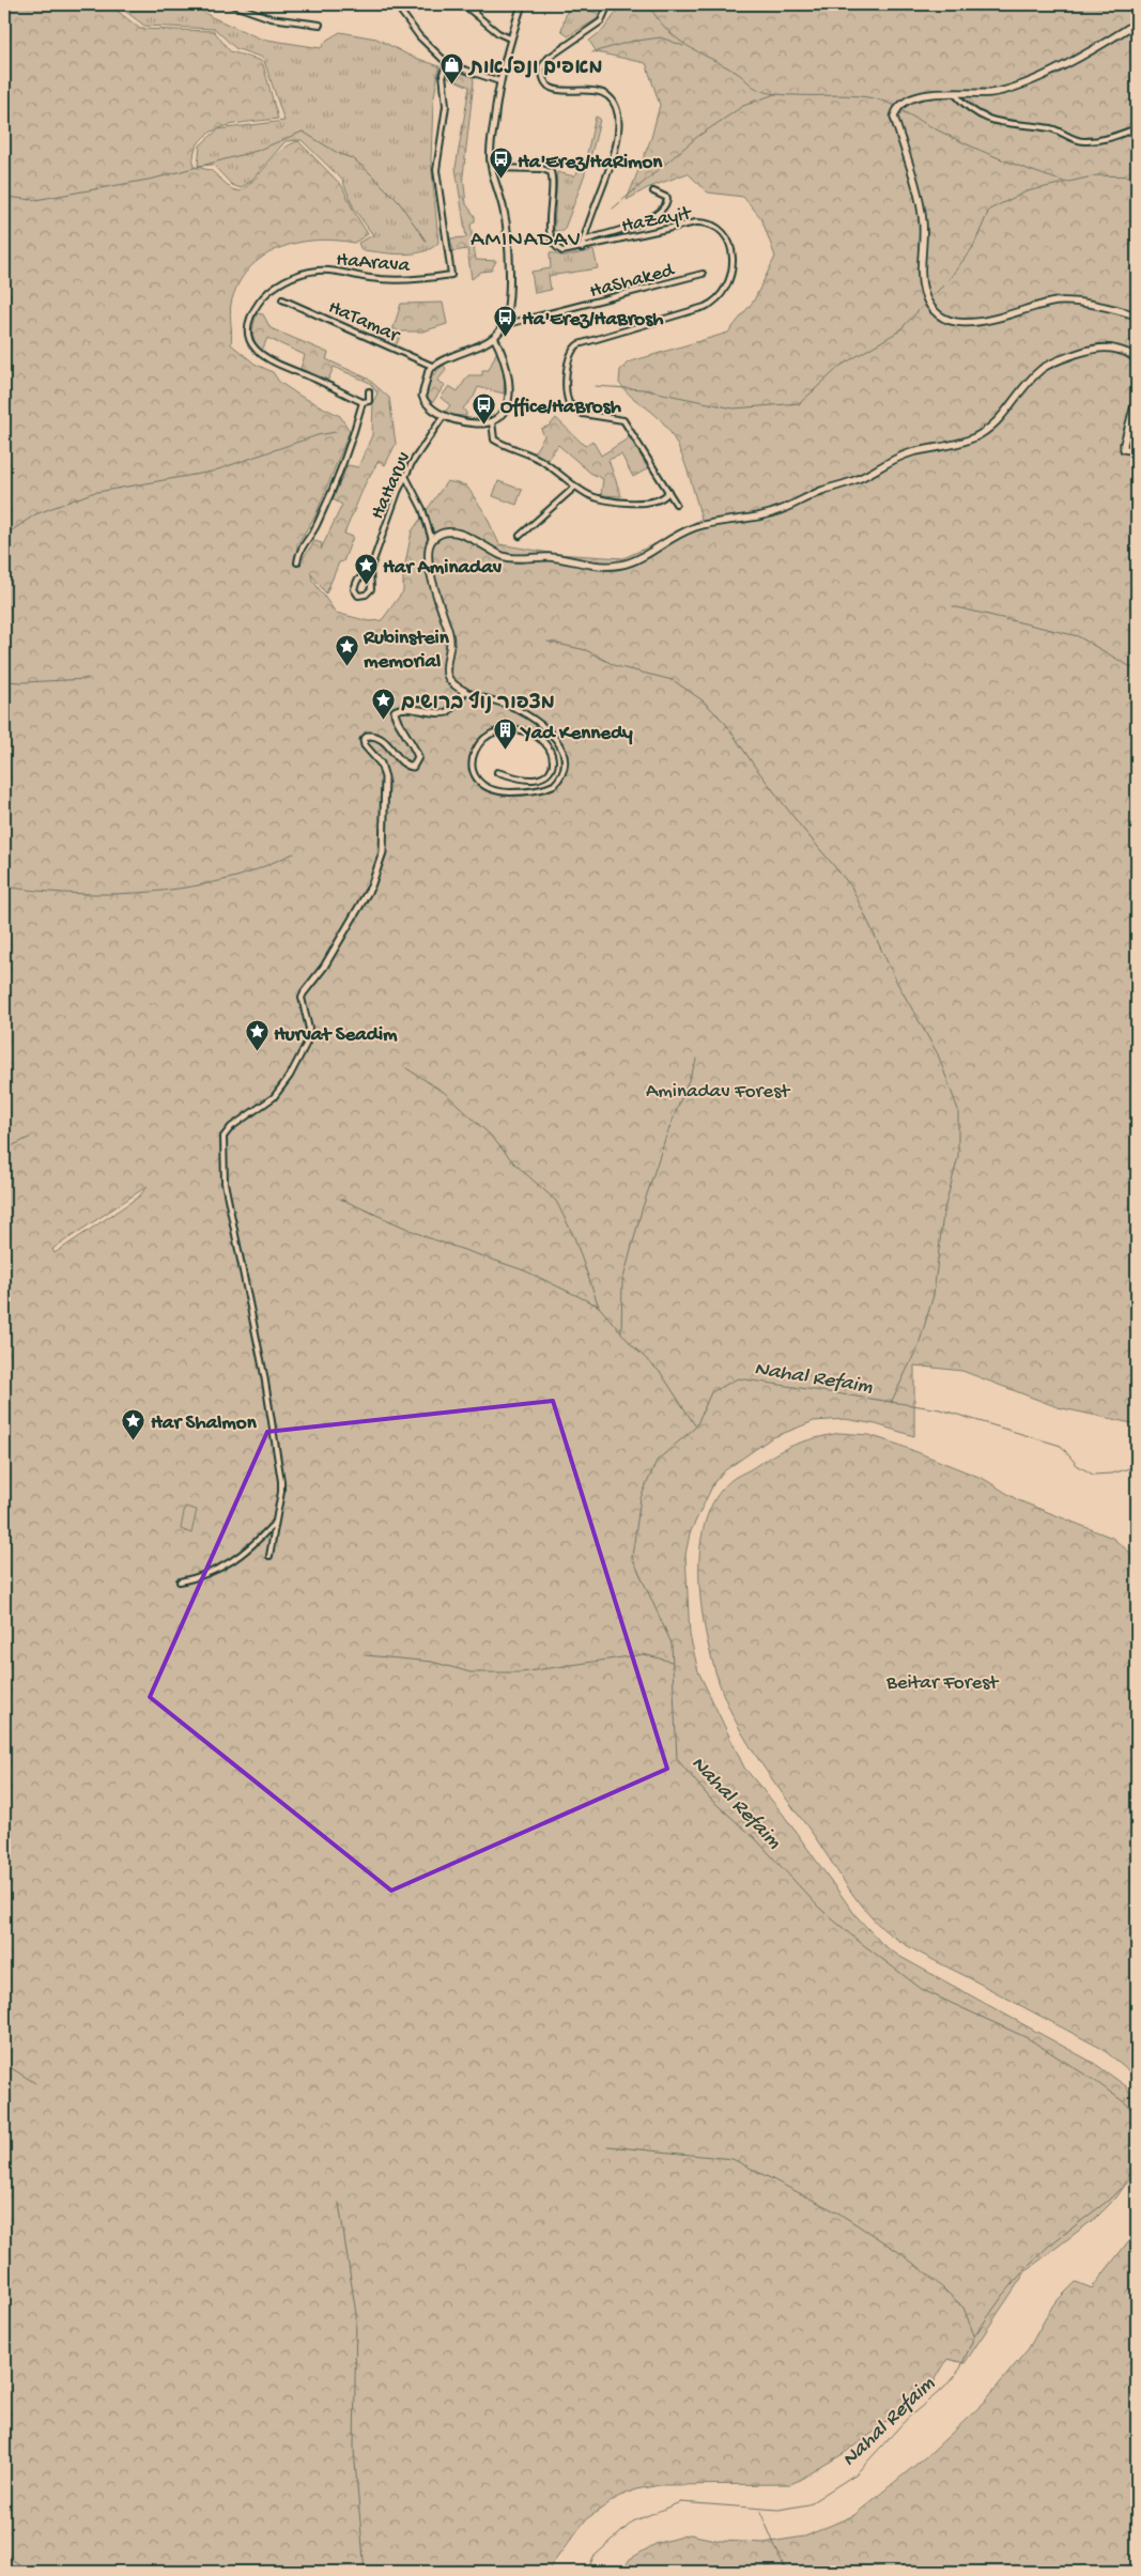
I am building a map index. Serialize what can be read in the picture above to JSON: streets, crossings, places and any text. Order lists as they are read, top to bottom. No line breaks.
{"streets":{"street":["HaZayit","HaArava","HaShaked","HaTamar","HaHaruv"]},"crossings":[["HaTamar","HaHaruv"]],"districts":["AMINADAV"],"water":["Nahal Refaim"],"parks":["Aminadav Forest","Beitar Forest"],"places":{"shop":["מאפים ונפלאות"],"bus stop":["Ha'Erez/HaRimon","Ha'Erez/HaBrosh","Office/HaBrosh"],"place":["Har Aminadav","Rubinstein memorial","מצפור נוף ברושים","Hurvat Seadim","Har Shalmon"],"building":["Yad Kennedy"]}}
